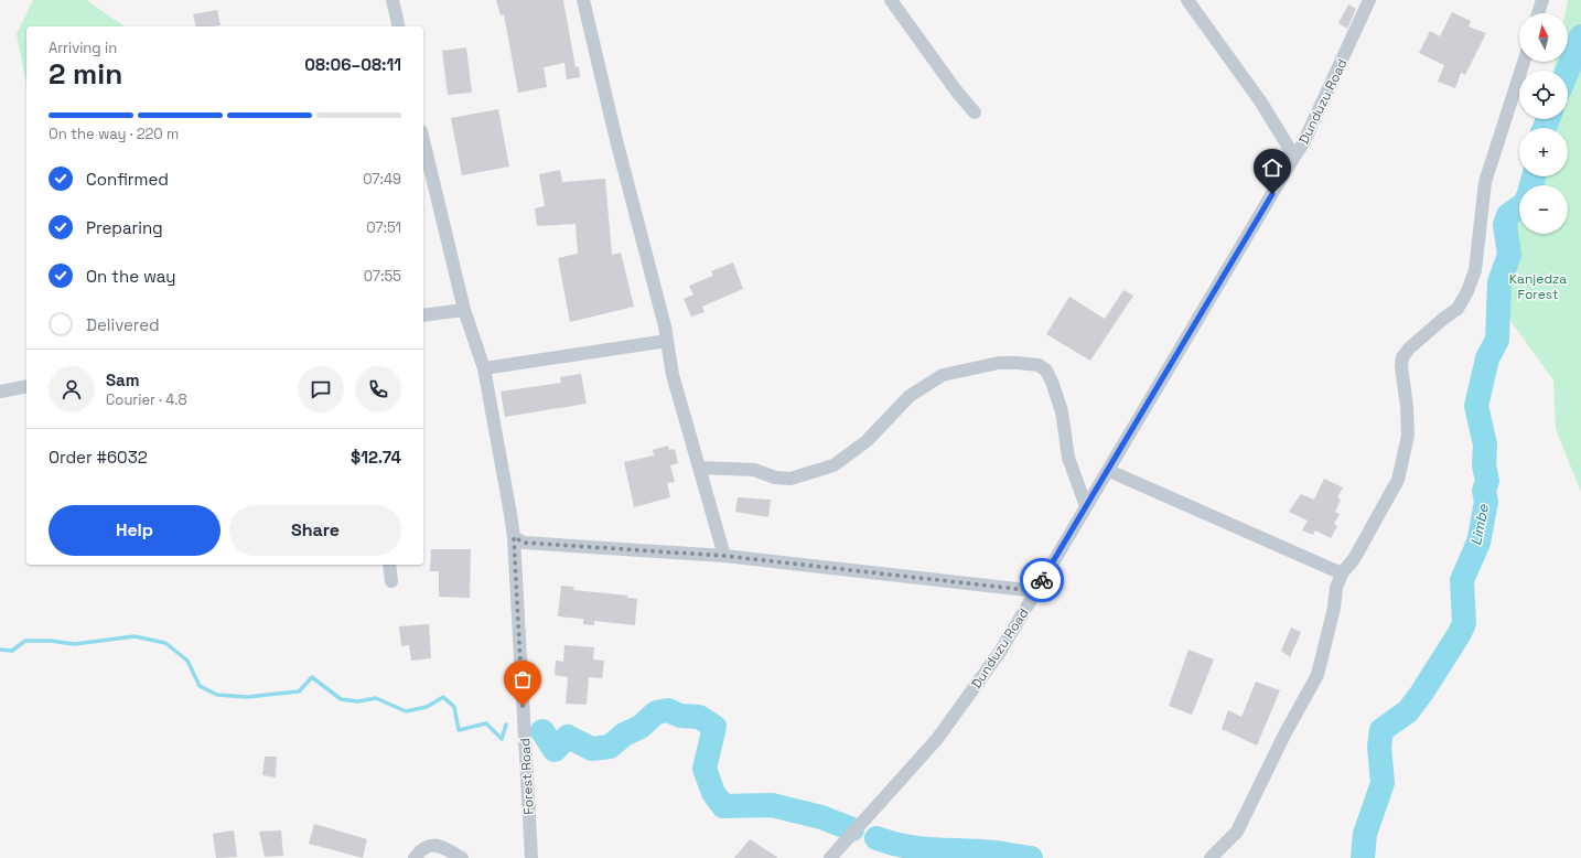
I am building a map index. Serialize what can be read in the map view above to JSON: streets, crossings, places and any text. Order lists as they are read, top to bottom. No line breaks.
{"streets":{"street":["Dunduzu Road","Forest Road"]},"water":["Limbe"],"parks":["Kanjedza Forest"],"north":"top","page":{"map_buttons":["+","−"],"heading":["2 min","Arriving in","08:06–08:11"],"panel":["Sam","Courier · 4.8","Order #6032","$12.74"],"bar":"On the way · 220 m","list":[["Confirmed","07:49"],["Preparing","07:51"],["On the way","07:55"],"Delivered"],"buttons":["Help","Share"]}}
